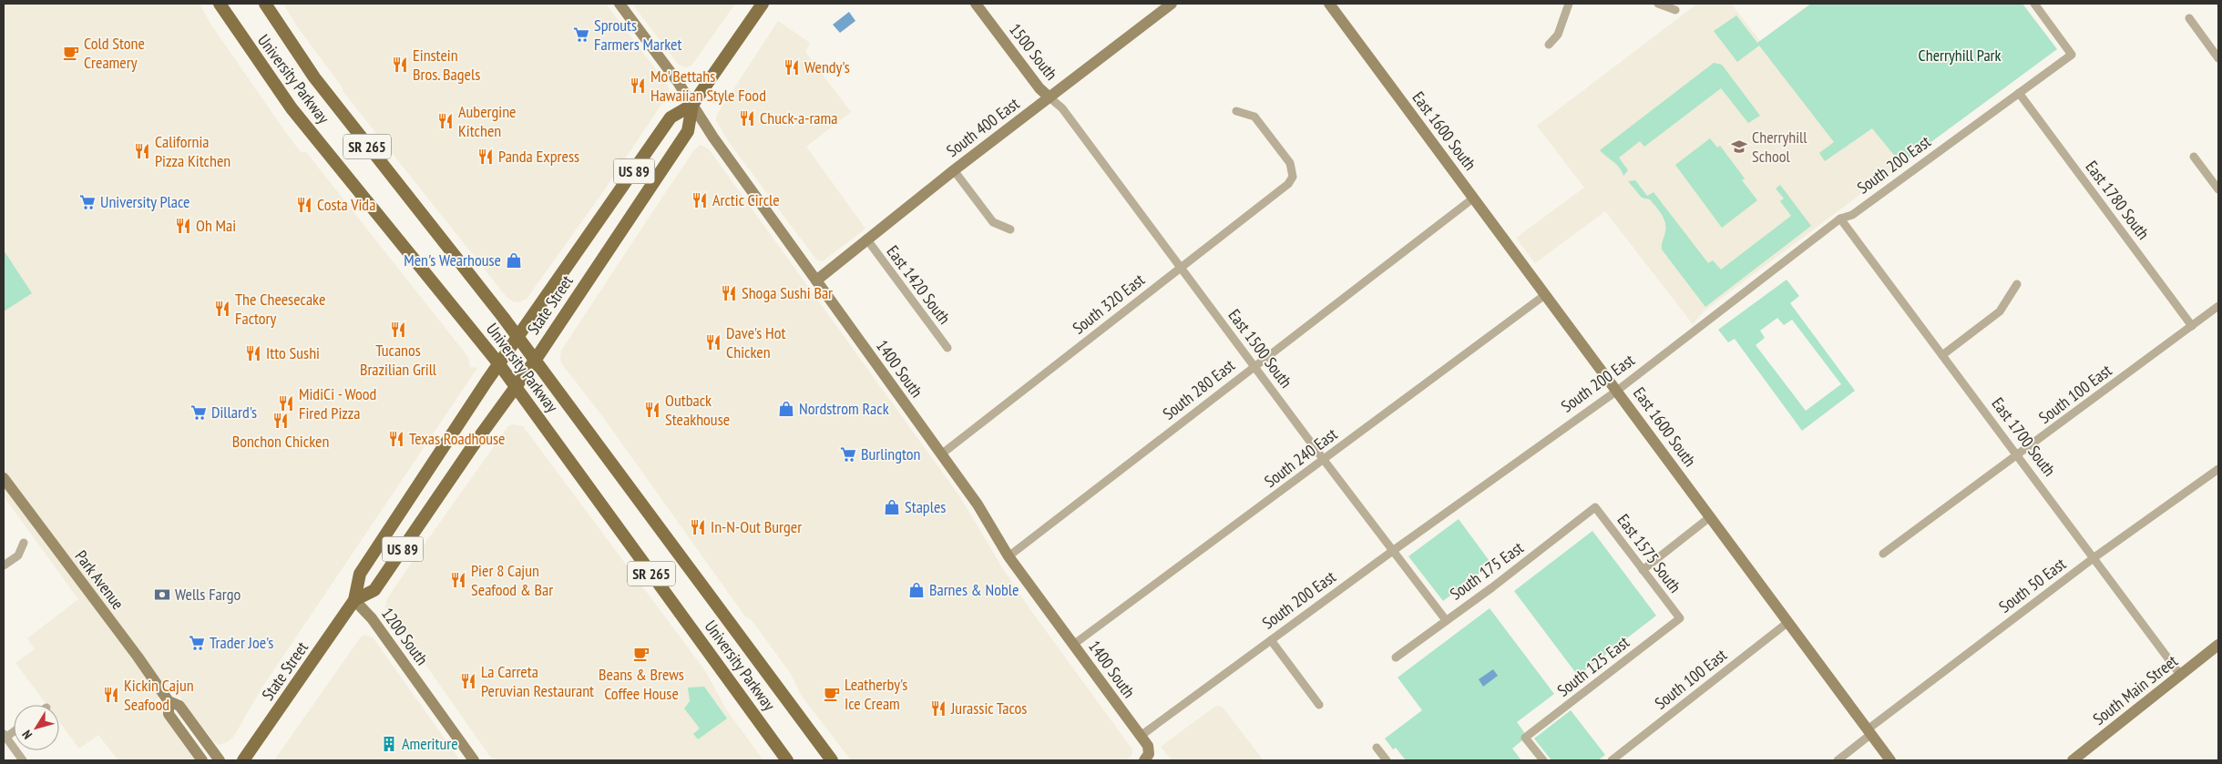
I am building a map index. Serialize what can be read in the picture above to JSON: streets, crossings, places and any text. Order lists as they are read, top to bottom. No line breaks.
{"streets":{"main road":["University Parkway","SR 265","US 89","State Street"],"street":["1500 South","South 400 East","East 1600 South","South 200 East","East 1780 South","East 1420 South","South 320 East","East 1500 South","1400 South","South 280 East","South 100 East","East 1700 South","South 240 East","East 1575 South","South 175 East","Park Avenue","South 50 East","1200 South","South 125 East","South Main Street"]},"crossings":[["1500 South","South 400 East"],["1500 South","East 1500 South"],["University Parkway","State Street"],["South 400 East","East 1420 South"],["South 400 East","East 1500 South"],["South 400 East","1400 South"],["East 1600 South","South 200 East"],["East 1600 South","South 280 East"],["East 1600 South","South 100 East"],["East 1600 South","South 240 East"],["East 1600 South","South 50 East"],["South 200 East","East 1780 South"],["South 200 East","East 1500 South"],["South 200 East","1400 South"],["South 200 East","East 1700 South"],["East 1780 South","South 100 East"],["South 320 East","East 1500 South"],["South 320 East","1400 South"],["State Street","1400 South"],["State Street","1200 South"],["East 1500 South","South 280 East"],["East 1500 South","South 240 East"],["East 1500 South","South 175 East"],["1400 South","South 280 East"],["1400 South","South 240 East"],["South 100 East","East 1700 South"],["East 1700 South","South 50 East"],["East 1700 South","South Main Street"],["East 1575 South","South 175 East"],["East 1575 South","South 125 East"]],"parks":["Cherryhill Park"],"places":{"supermarket":["Sprouts Farmers Market","University Place","Dillard's","Burlington","Trader Joe's"],"cafe":["Cold Stone Creamery","Beans & Brews Coffee House","Leatherby's Ice Cream"],"restaurant":["Einstein Bros. Bagels","Wendy's","Mo' Bettahs Hawaiian Style Food","Chuck-a-rama","Aubergine Kitchen","California Pizza Kitchen","Panda Express","Arctic Circle","Costa Vida","Oh Mai","Shoga Sushi Bar","The Cheesecake Factory","Tucanos Brazilian Grill","Dave's Hot Chicken","Itto Sushi","MidiCi - Wood Fired Pizza","Outback Steakhouse","Bonchon Chicken","Texas Roadhouse","In-N-Out Burger","Pier 8 Cajun Seafood & Bar","La Carreta Peruvian Restaurant","Kickin Cajun Seafood","Jurassic Tacos"],"school or university":["Cherryhill School"],"shop":["Men's Wearhouse","Nordstrom Rack","Staples","Barnes & Noble"],"bank":["Wells Fargo"],"building":["Ameriture"]},"north":"bottom left"}
